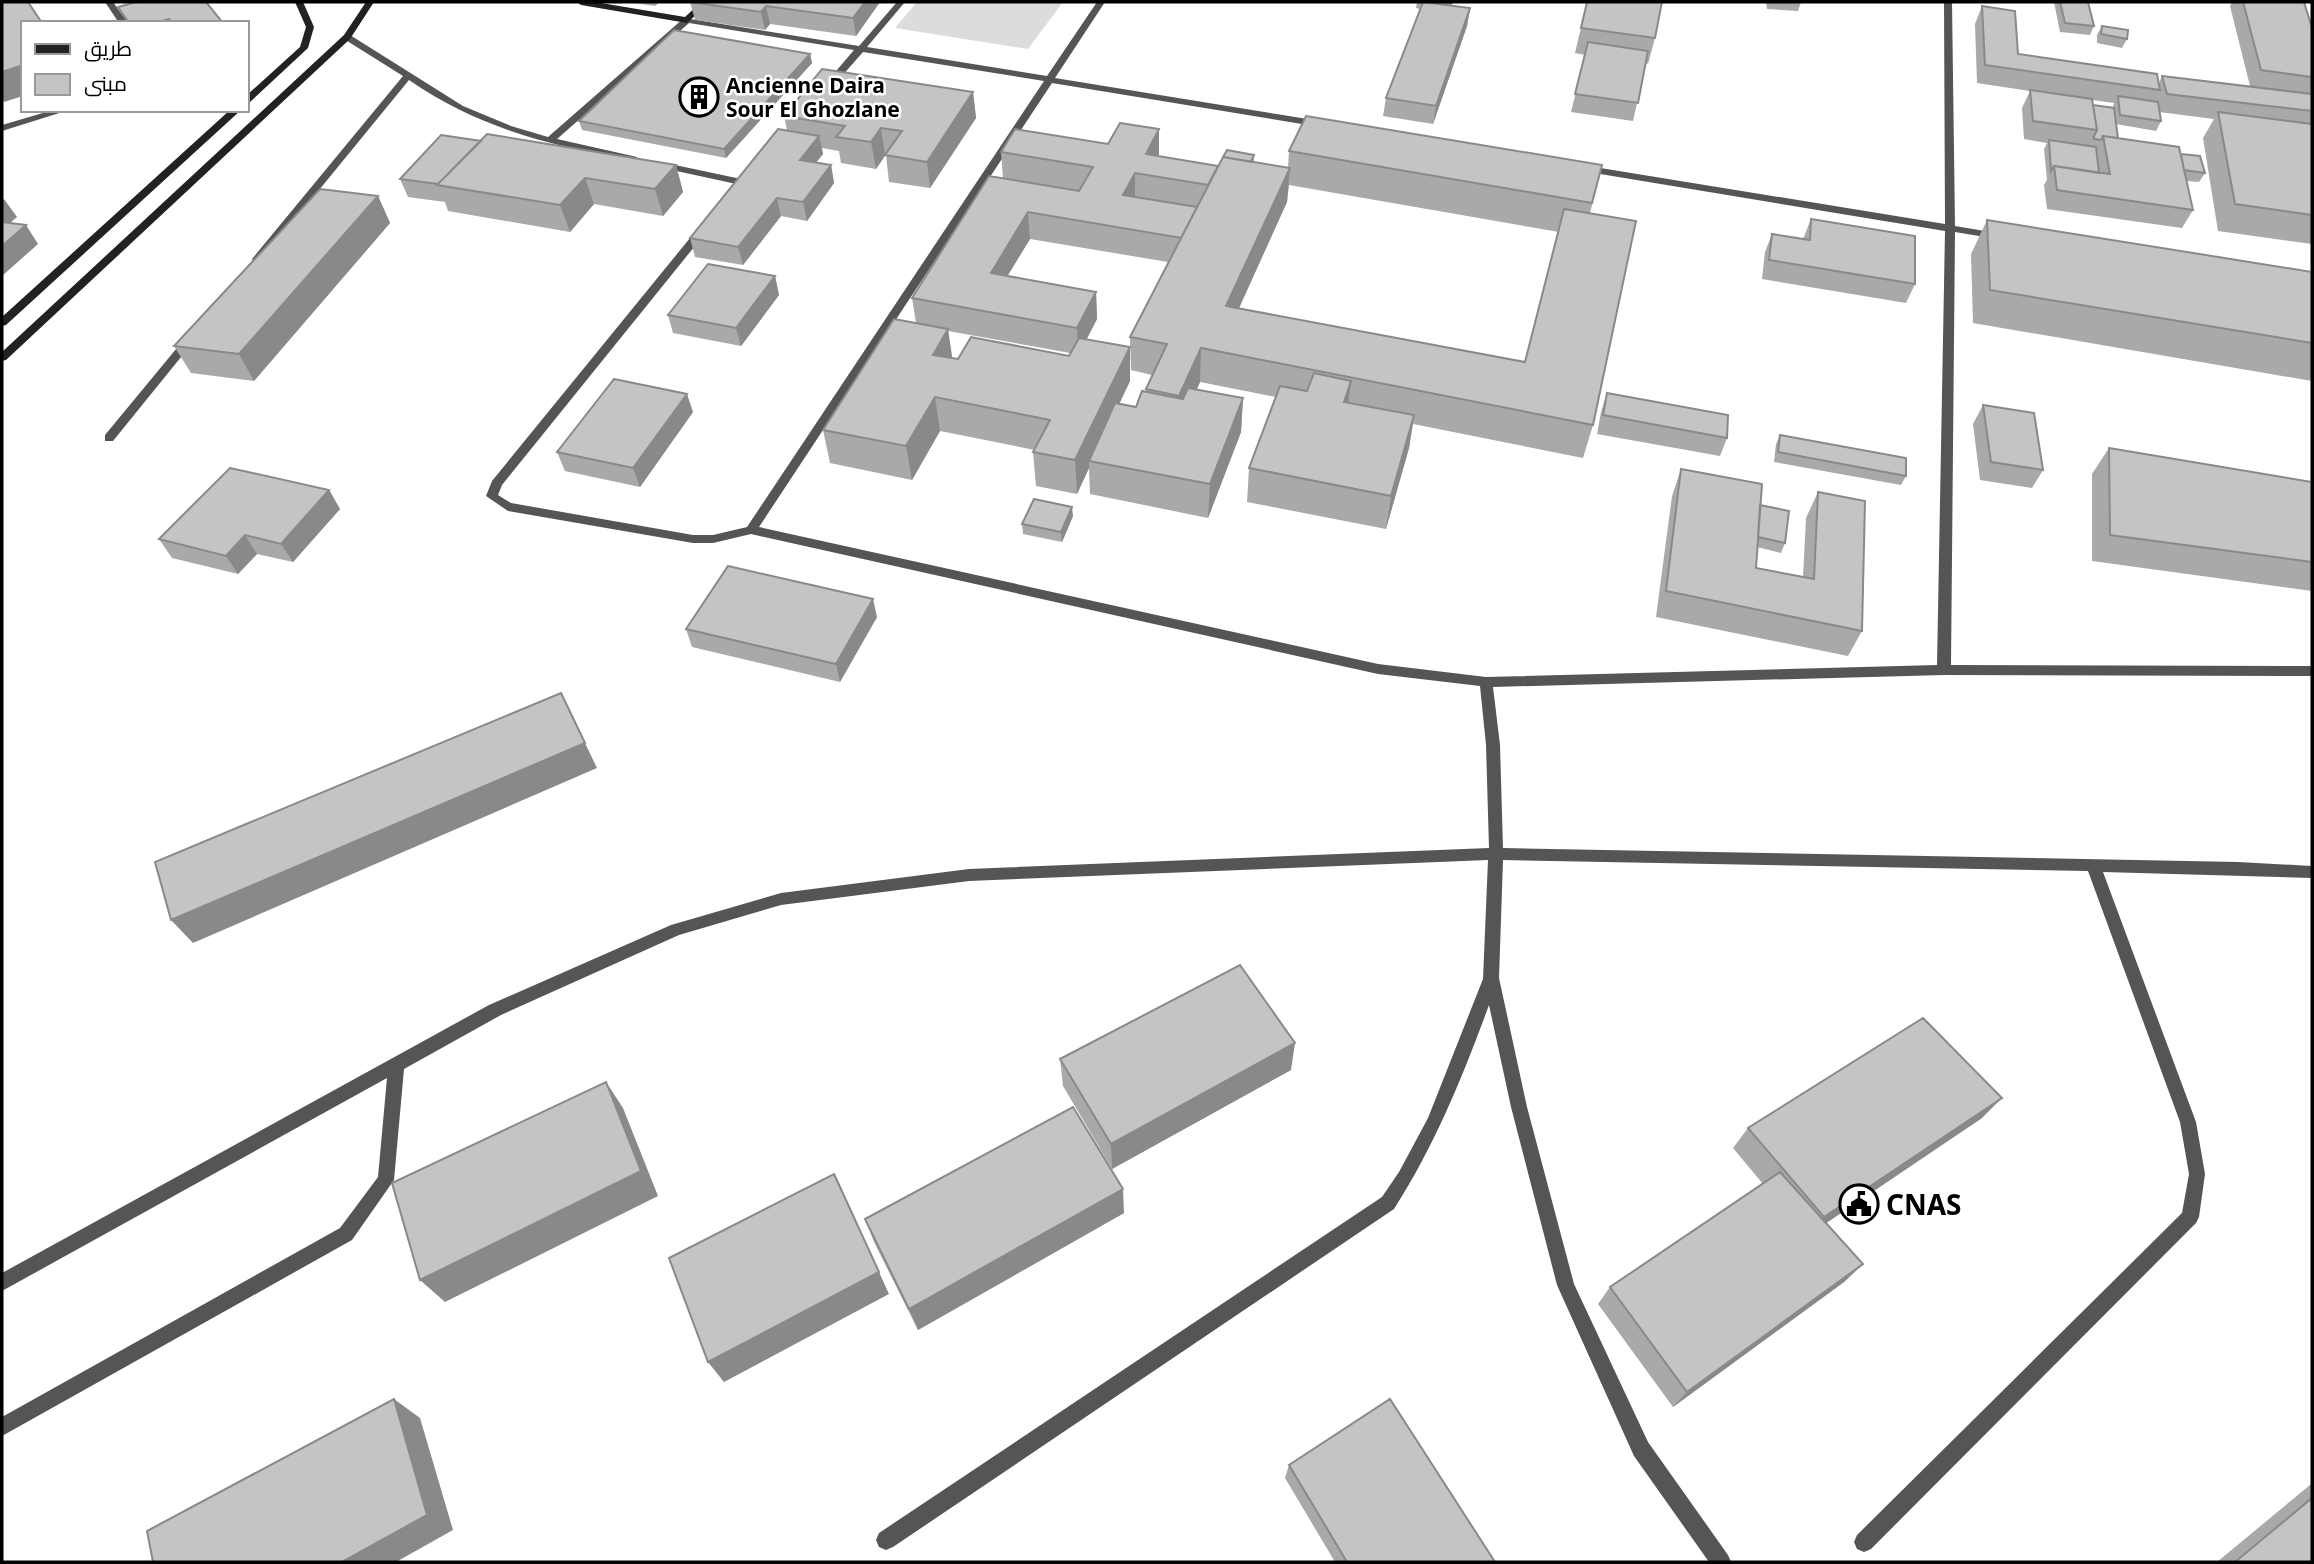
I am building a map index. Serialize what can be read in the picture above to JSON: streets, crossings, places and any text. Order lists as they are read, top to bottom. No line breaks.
{"places":{"building":["Ancienne Daira Sour El Ghozlane"],"public building":["CNAS"]},"legend":["طريق","مبنى"]}
